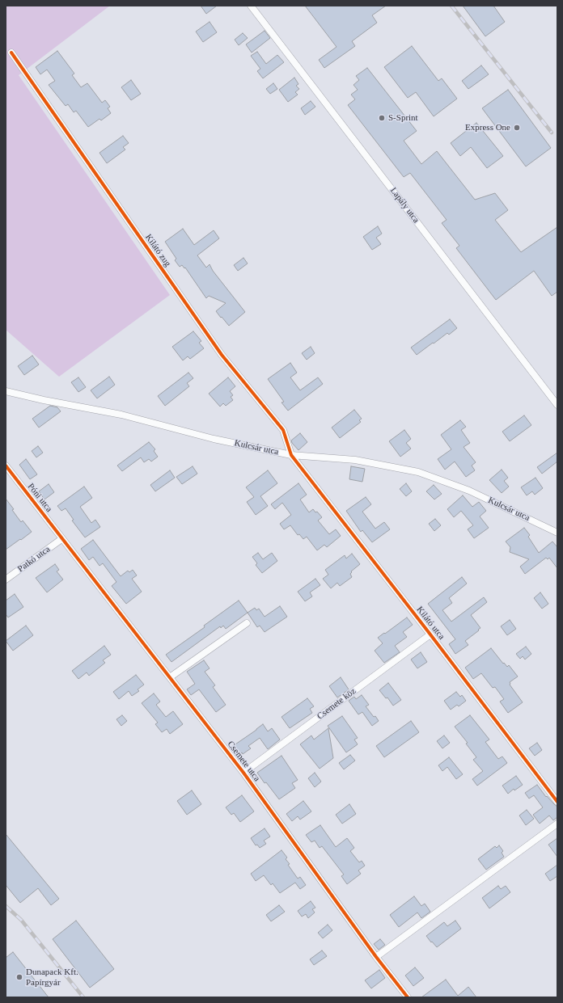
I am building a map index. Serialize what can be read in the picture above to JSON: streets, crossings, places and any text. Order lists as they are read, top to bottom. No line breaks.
{"streets":{"street":["Lapály utca","Kilátó zug","Kulcsár utca","Póni utca","Patkó utca","Kilátó utca","Csemete köz","Csemete utca"]},"crossings":[["Kilátó zug","Kulcsár utca"],["Kilátó zug","Kilátó utca"],["Kulcsár utca","Kilátó utca"],["Póni utca","Patkó utca"],["Póni utca","Csemete utca"],["Patkó utca","Csemete utca"],["Kilátó utca","Csemete köz"],["Csemete köz","Csemete utca"]],"places":["S-Sprint","Express One","Dunapack Kft. Papírgyár"]}
